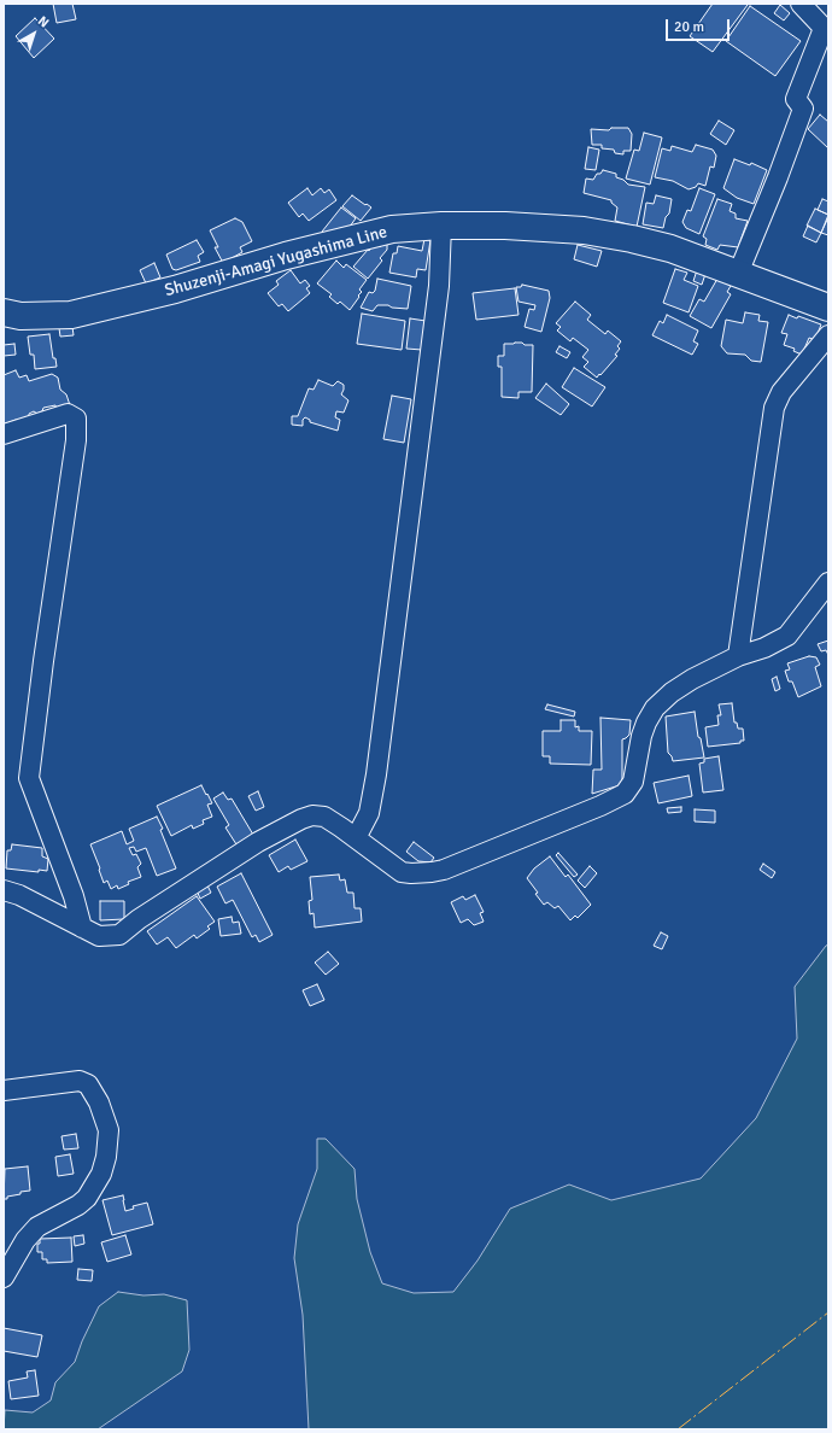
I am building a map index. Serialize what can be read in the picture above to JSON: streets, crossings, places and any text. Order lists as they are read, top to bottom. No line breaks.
{"streets":{"main road":["Shuzenji-Amagi Yugashima Line"]},"scale_bar":"20 m","north":"top right"}
